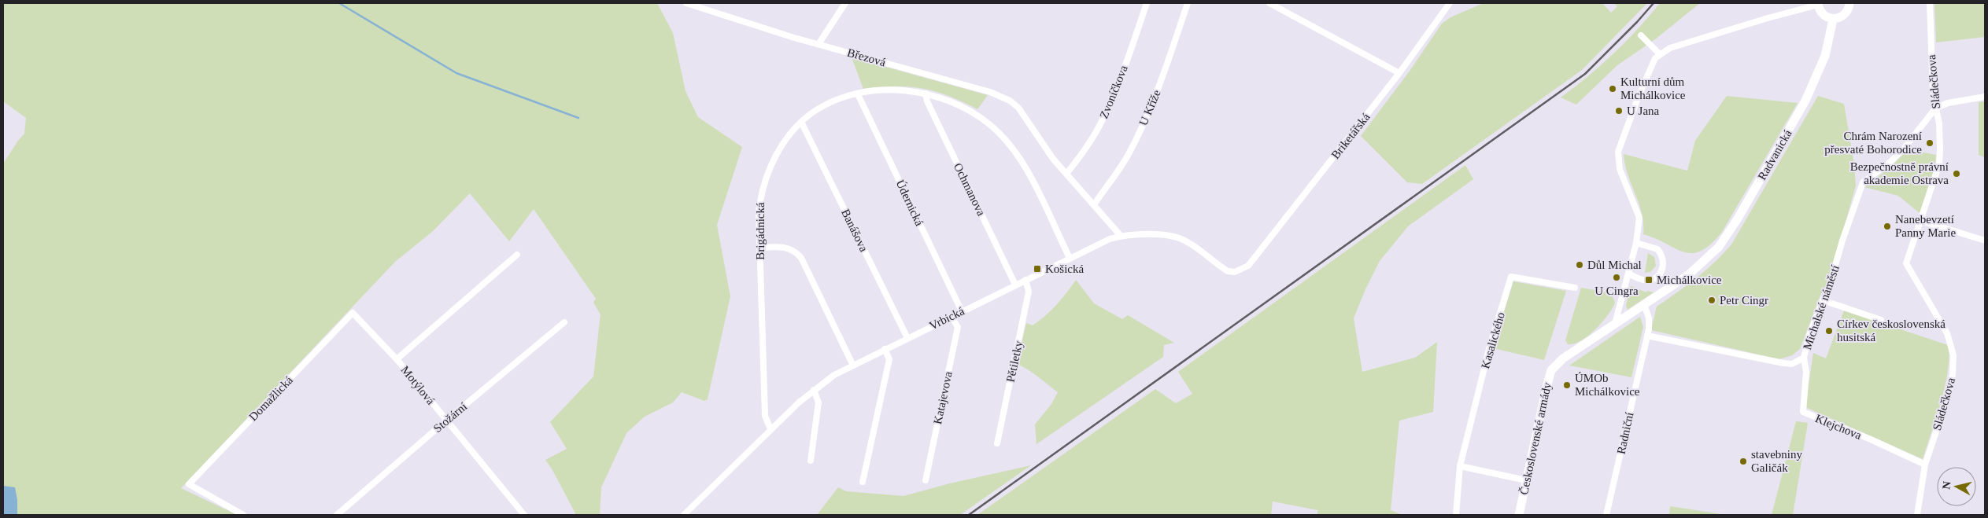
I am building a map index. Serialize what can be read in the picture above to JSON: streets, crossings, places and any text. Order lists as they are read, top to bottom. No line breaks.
{"streets":{"street":["Březová","Sládečkova","Zvoníčkova","U Kříže","Briketářská","Radvanická","Ochmanova","Údernická","Banášova","Brigádnická","Michalské náměstí","Vrbická","Kasalického","Pětiletky","Motýlová","Katajevova","Domažlická","Stožární","Klejchova","Radniční","Československé armády"]},"crossings":[["Březová","Zvoníčkova"],["Sládečkova","Michalské náměstí"],["Sládečkova","Klejchova"],["Briketářská","Vrbická"],["Radvanická","Československé armády"],["Ochmanova","Brigádnická"],["Ochmanova","Vrbická"],["Údernická","Brigádnická"],["Údernická","Vrbická"],["Banášova","Brigádnická"],["Banášova","Vrbická"],["Brigádnická","Vrbická"],["Michalské náměstí","Klejchova"],["Michalské náměstí","Radniční"],["Vrbická","Pětiletky"],["Vrbická","Katajevova"],["Motýlová","Domažlická"],["Motýlová","Stožární"],["Radniční","Československé armády"]],"places":{"other":["Kulturní dům Michálkovice","U Jana","Chrám Narození přesvaté Bohorodice","Bezpečnostně právní akademie Ostrava","Nanebevzetí Panny Marie","Důl Michal","U Cingra","Petr Cingr","Církev československá husitská","ÚMOb Michálkovice","stavebniny Galičák"],"transit":["Košická","Michálkovice"]},"north":"left"}
